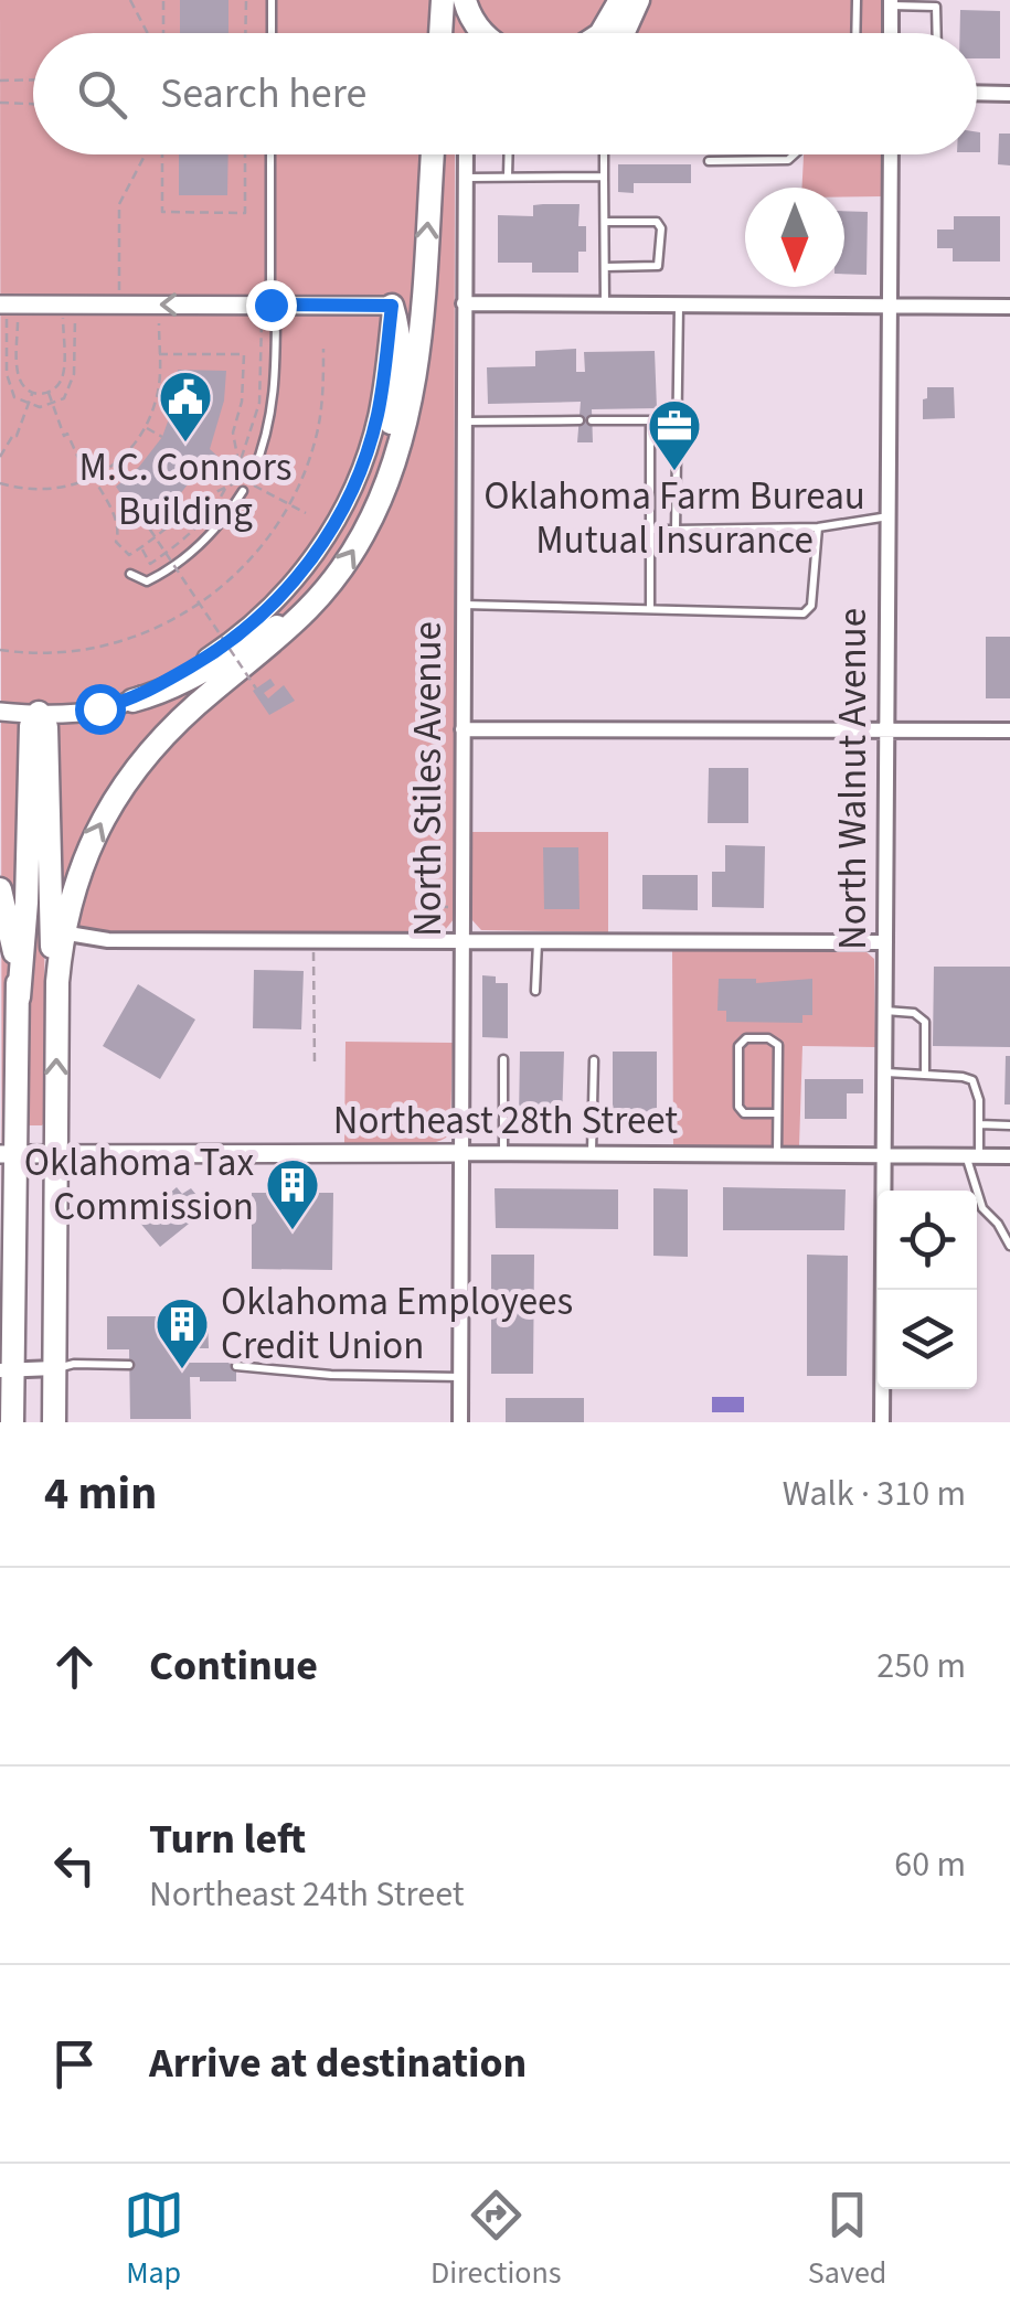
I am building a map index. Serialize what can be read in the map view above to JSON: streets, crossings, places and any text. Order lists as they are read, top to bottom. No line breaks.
{"streets":{"street":["North Stiles Avenue","North Walnut Avenue","Northeast 28th Street"]},"crossings":[["North Stiles Avenue","Northeast 28th Street"],["North Walnut Avenue","Northeast 28th Street"]],"places":{"public building":["M.C. Connors Building"],"office":["Oklahoma Farm Bureau Mutual Insurance"],"building":["Oklahoma Tax Commission","Oklahoma Employees Credit Union"]},"north":"bottom","page":{"search":"Search here","heading":["4 min","Walk · 310 m"],"list":[["Continue","250 m"],["Turn left","Northeast 24th Street","60 m"],"Arrive at destination"],"nav":["Map","Directions","Saved"]}}
